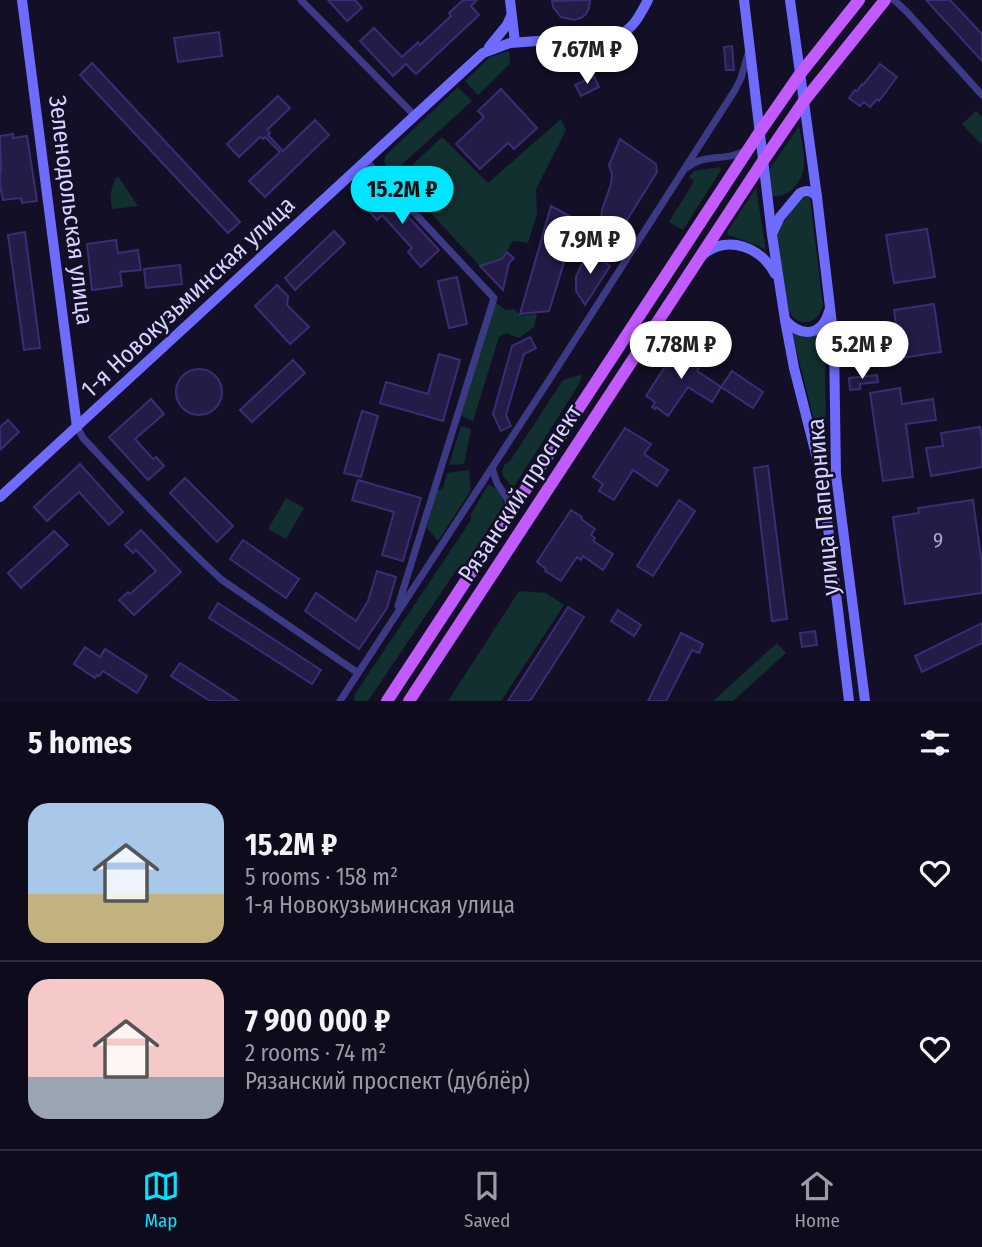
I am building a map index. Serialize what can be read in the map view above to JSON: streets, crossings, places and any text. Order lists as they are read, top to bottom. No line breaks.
{"streets":{"main road":["Зеленодольская улица","1-я Новокузьминская улица","Рязанский проспект","улица Паперника"]},"crossings":[["Зеленодольская улица","1-я Новокузьминская улица"],["Рязанский проспект","улица Паперника"]],"house_numbers":["9"],"page":{"price":["7.67M ₽","15.2M ₽","7.9M ₽","7.78M ₽","5.2M ₽"],"heading":"5 homes","list":[{"name":"15.2M ₽","note":"5 rooms · 158 m² · 1-я Новокузьминская улица"},{"name":"7 900 000 ₽","note":"2 rooms · 74 m² · Рязанский проспект (дублёр)"}],"tabs":["Map","Saved","Home"]}}
